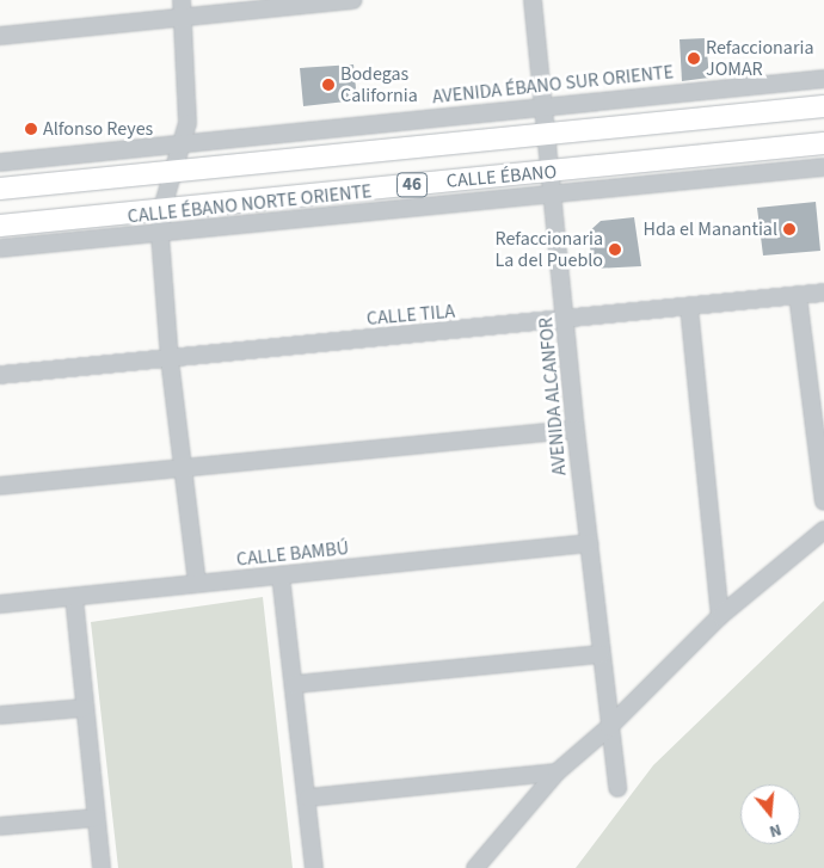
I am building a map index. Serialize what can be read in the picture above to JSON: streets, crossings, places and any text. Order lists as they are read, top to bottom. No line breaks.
{"streets":{"main road":["CALLE ÉBANO","46"],"street":["AVENIDA ÉBANO SUR ORIENTE","CALLE ÉBANO NORTE ORIENTE","CALLE TILA","AVENIDA ALCANFOR","CALLE BAMBÚ"]},"crossings":[["AVENIDA ÉBANO SUR ORIENTE","AVENIDA ALCANFOR"],["CALLE ÉBANO","AVENIDA ALCANFOR"],["CALLE ÉBANO NORTE ORIENTE","AVENIDA ALCANFOR"],["CALLE TILA","AVENIDA ALCANFOR"],["AVENIDA ALCANFOR","CALLE BAMBÚ"]],"places":["Refaccionaria JOMAR","Bodegas California","Alfonso Reyes","Hda el Manantial","Refaccionaria La del Pueblo"],"north":"bottom"}
